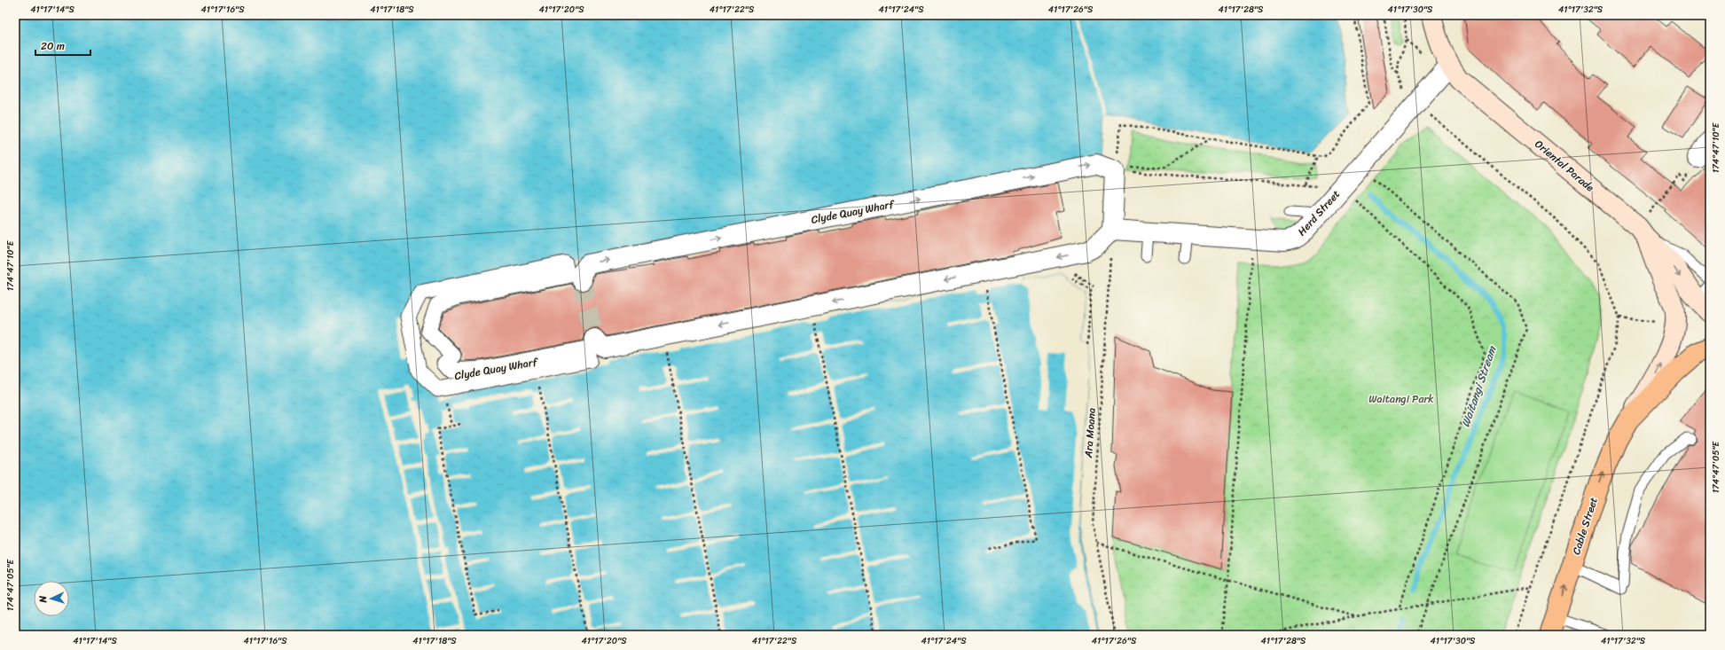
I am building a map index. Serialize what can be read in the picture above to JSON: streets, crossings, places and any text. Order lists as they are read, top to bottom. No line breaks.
{"streets":{"main road":["Oriental Parade","Cable Street"],"street":["Clyde Quay Wharf","Herd Street"],"path":["Ara Moana"]},"crossings":[["Oriental Parade","Herd Street"],["Oriental Parade","Cable Street"],["Herd Street","Ara Moana"]],"one_way":["Cable Street"],"water":["Waitangi Stream"],"parks":["Waitangi Park"],"scale_bar":"20 m","north":"left","coordinates":["41°17'14\"S","41°17'16\"S","41°17'18\"S","41°17'20\"S","41°17'22\"S","41°17'24\"S","41°17'26\"S","41°17'28\"S","41°17'30\"S","41°17'32\"S","174°47'10\"E","174°47'05\"E"]}
